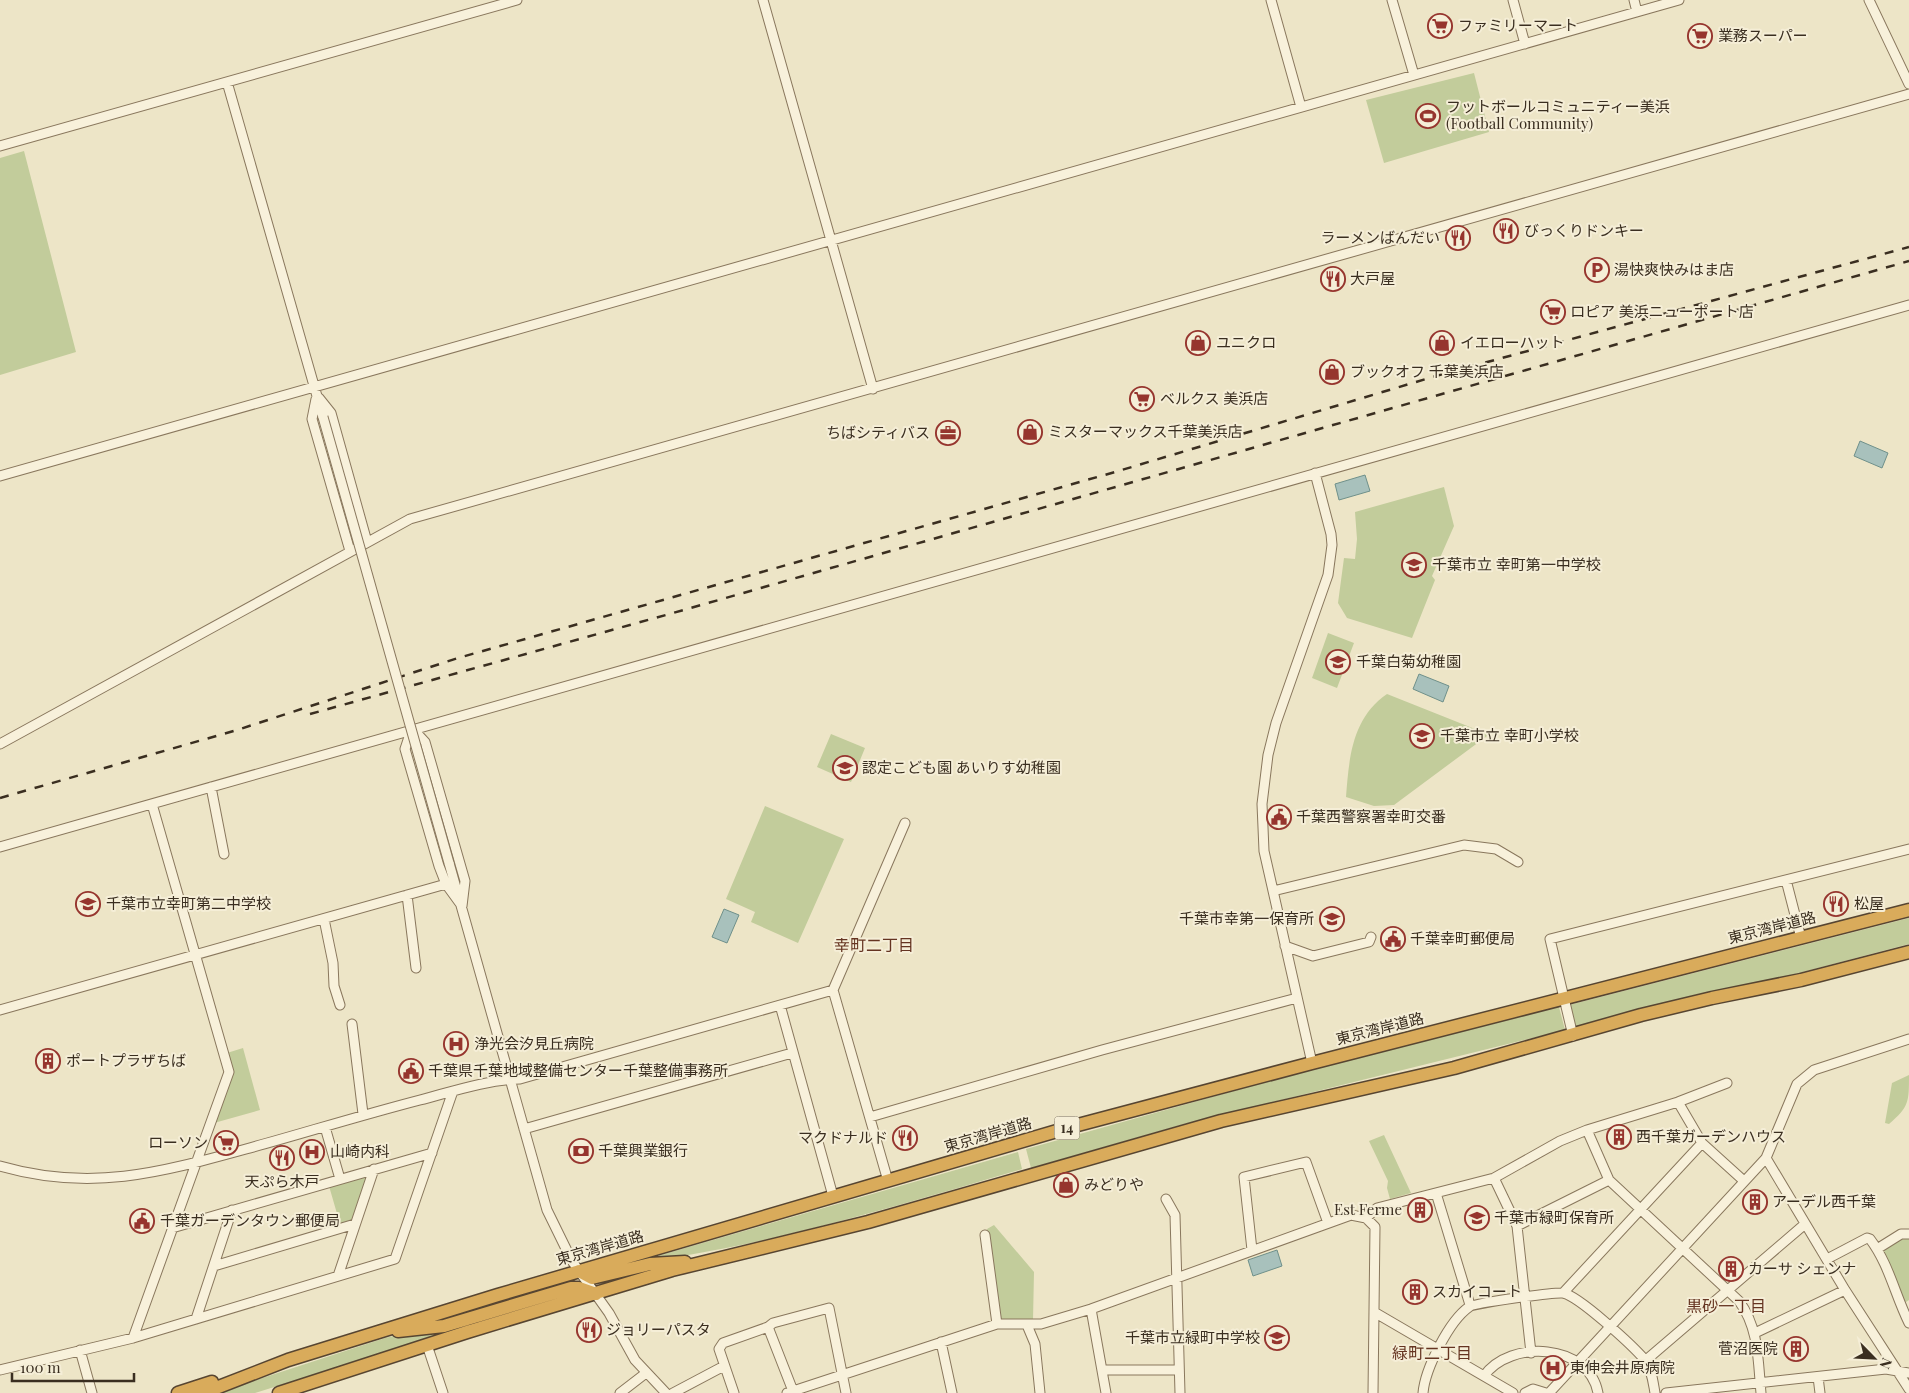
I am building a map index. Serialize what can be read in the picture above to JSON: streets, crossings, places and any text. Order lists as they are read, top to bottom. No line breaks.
{"streets":{"highway":["東京湾岸道路","14"]},"crossings":[["東京湾岸道路","14"]],"districts":["幸町二丁目","黒砂一丁目","緑町二丁目"],"places":{"supermarket":["ファミリーマート","業務スーパー","ロピア 美浜ニューポート店","ベルクス 美浜店","ローソン"],"sports":["フットボールコミュニティー美浜 (Football Community)"],"restaurant":["びっくりドンキー","ラーメンばんだい","大戸屋","松屋","マクドナルド","天ぷら木戸","ジョリーパスタ"],"parking":["湯快爽快みはま店"],"shop":["ユニクロ","イエローハット","ブックオフ 千葉美浜店","ミスターマックス千葉美浜店","みどりや"],"office":["ちばシティバス"],"school or university":["千葉市立 幸町第一中学校","千葉白菊幼稚園","千葉市立 幸町小学校","認定こども園 あいりす幼稚園","千葉市立幸町第二中学校","千葉市幸第一保育所","千葉市緑町保育所","千葉市立緑町中学校"],"public building":["千葉西警察署幸町交番","千葉幸町郵便局","千葉県千葉地域整備センター千葉整備事務所","千葉ガーデンタウン郵便局"],"hospital":["浄光会汐見丘病院","山崎内科","東伸会井原病院"],"building":["ポートプラザちば","西千葉ガーデンハウス","アーデル西千葉","Est Ferme","カーサ シェンナ","スカイコート","菅沼医院"],"bank":["千葉興業銀行"]},"scale_bar":"100 m","north":"bottom right"}
